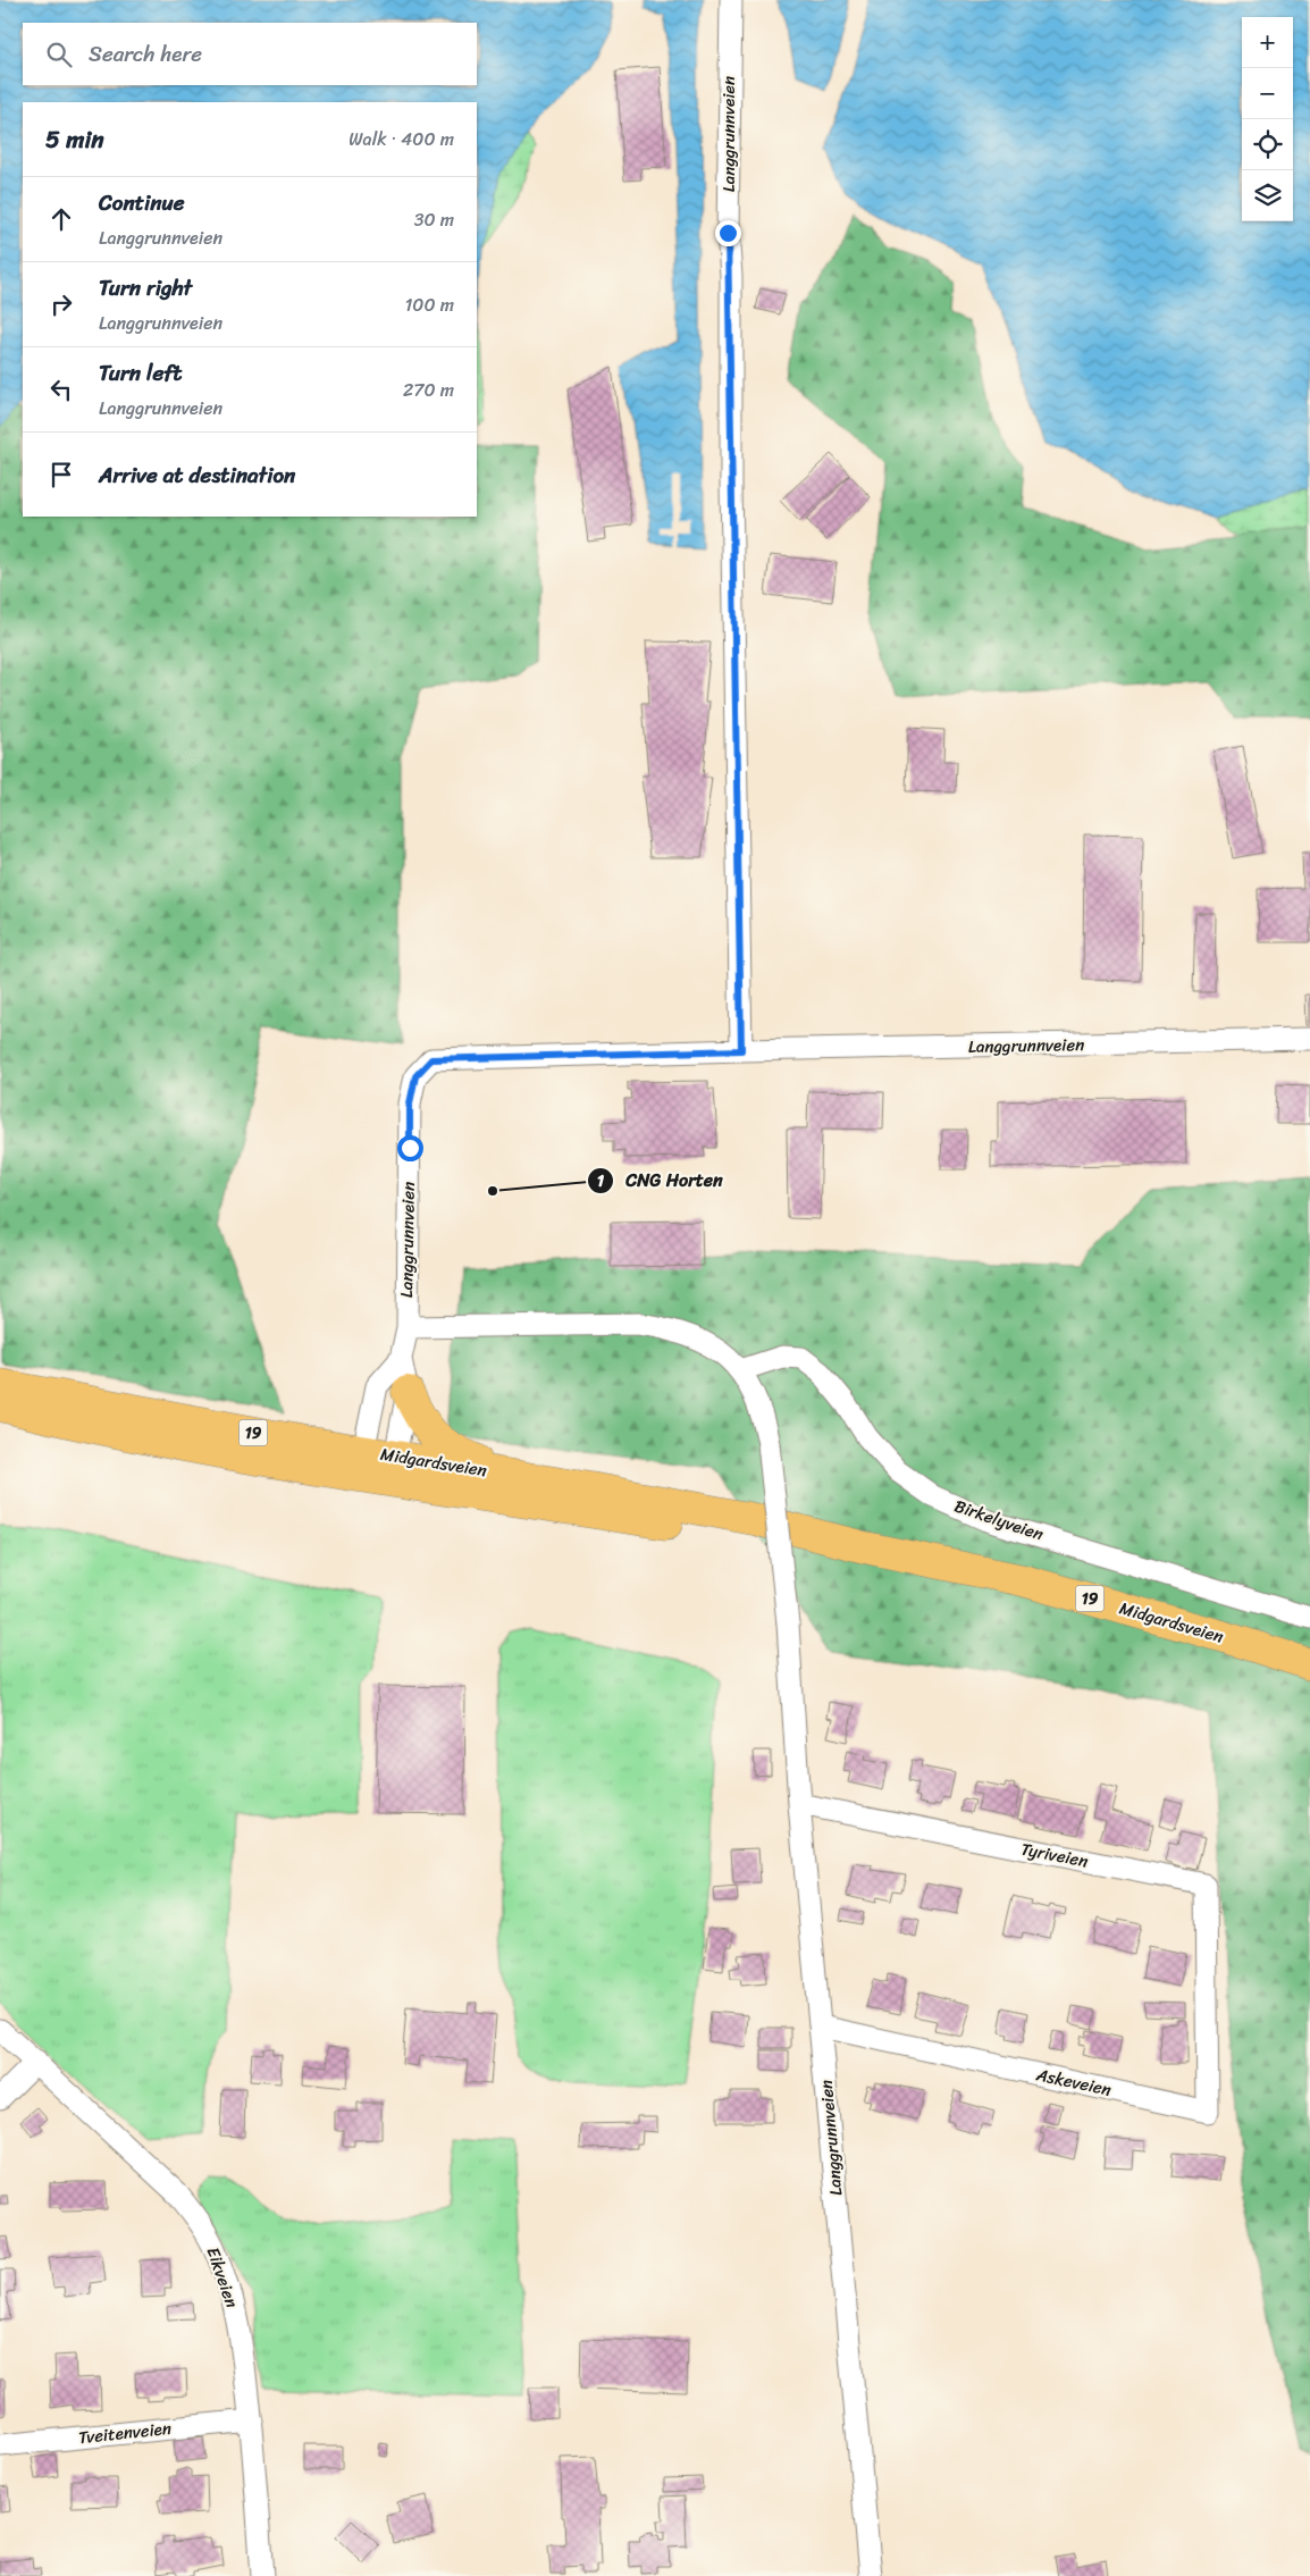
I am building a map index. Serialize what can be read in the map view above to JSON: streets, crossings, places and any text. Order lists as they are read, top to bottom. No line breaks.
{"streets":{"highway":["19","Midgardsveien"],"street":["Langgrunnveien","Birkelyveien","Tyriveien","Askeveien","Eikveien","Tveitenveien"]},"crossings":[["Langgrunnveien","19"],["Langgrunnveien","Midgardsveien"],["Langgrunnveien","Birkelyveien"],["Langgrunnveien","Tyriveien"],["Langgrunnveien","Askeveien"],["19","Midgardsveien"],["Tyriveien","Askeveien"],["Eikveien","Tveitenveien"]],"places":["CNG Horten"],"page":{"map_buttons":["+","−"],"search":"Search here","heading":["5 min","Walk · 400 m"],"list":[["Continue","Langgrunnveien","30 m"],["Turn right","Langgrunnveien","100 m"],["Turn left","Langgrunnveien","270 m"],"Arrive at destination"]}}
